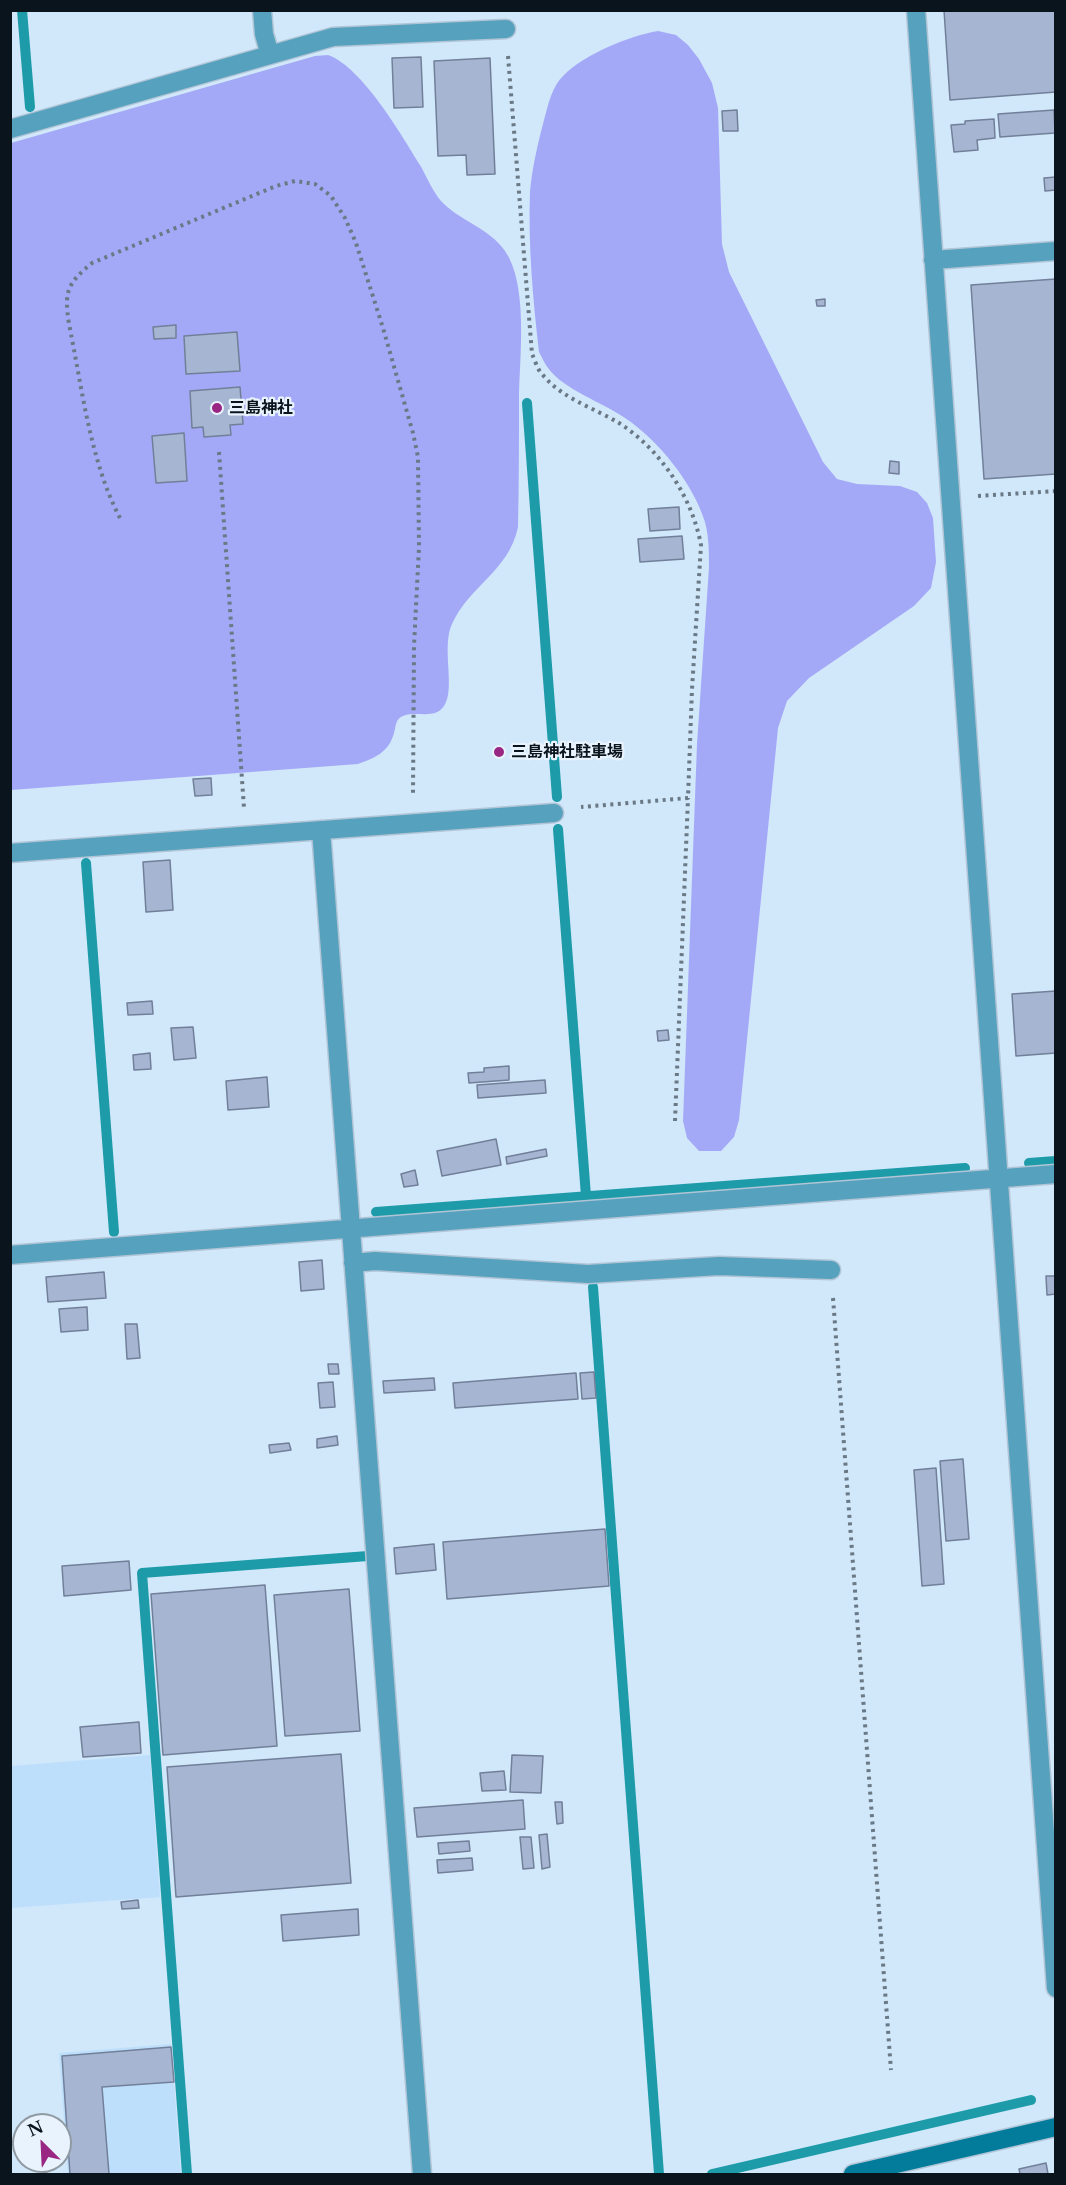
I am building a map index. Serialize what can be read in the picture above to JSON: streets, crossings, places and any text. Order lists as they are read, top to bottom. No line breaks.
{"places":["三島神社","三島神社駐車場"],"north":"top left"}
